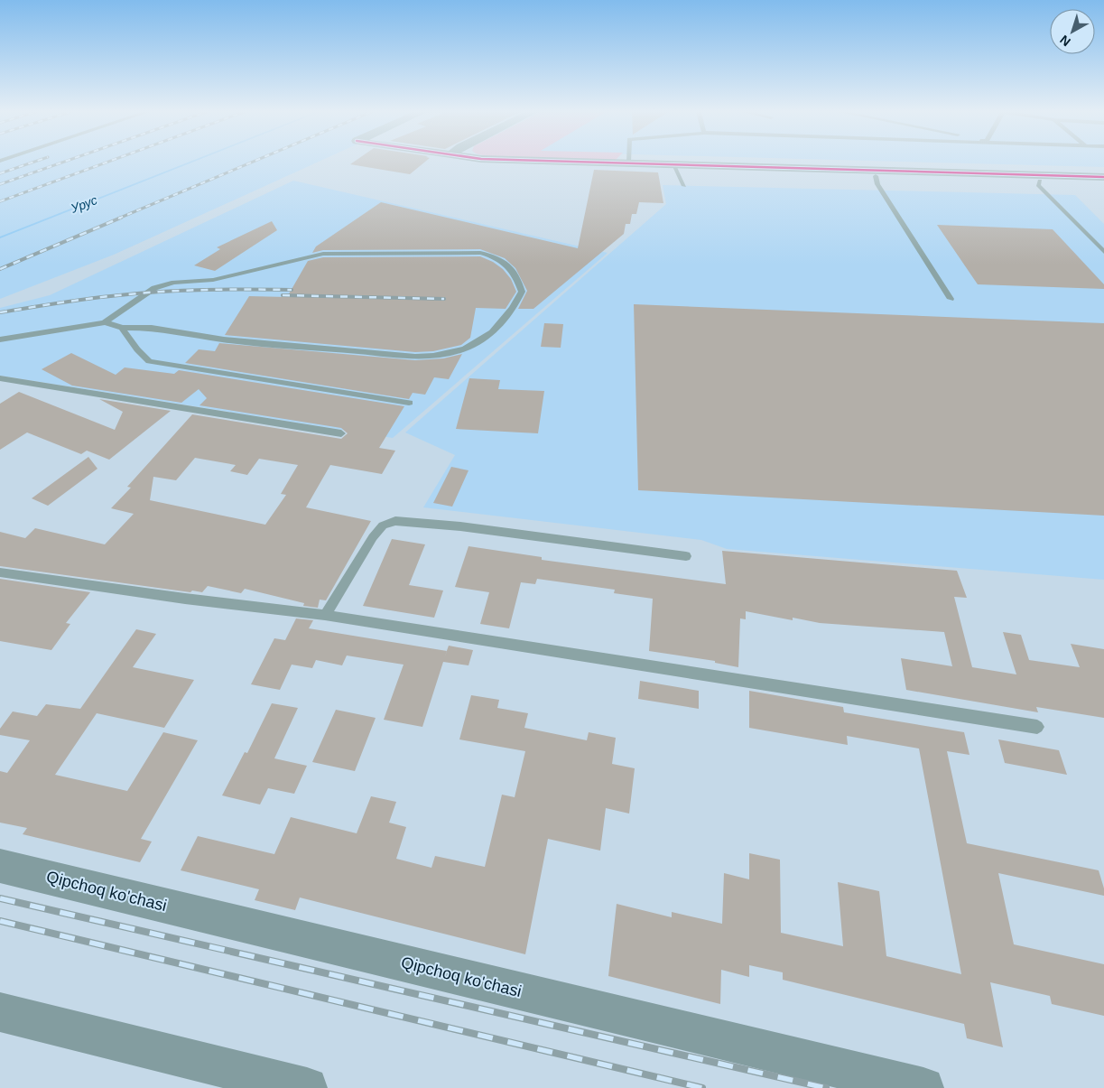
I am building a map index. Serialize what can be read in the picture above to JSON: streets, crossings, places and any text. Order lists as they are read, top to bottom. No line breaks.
{"streets":{"main road":["Qipchoq ko'chasi"]},"water":["Урус"],"north":"bottom left"}
